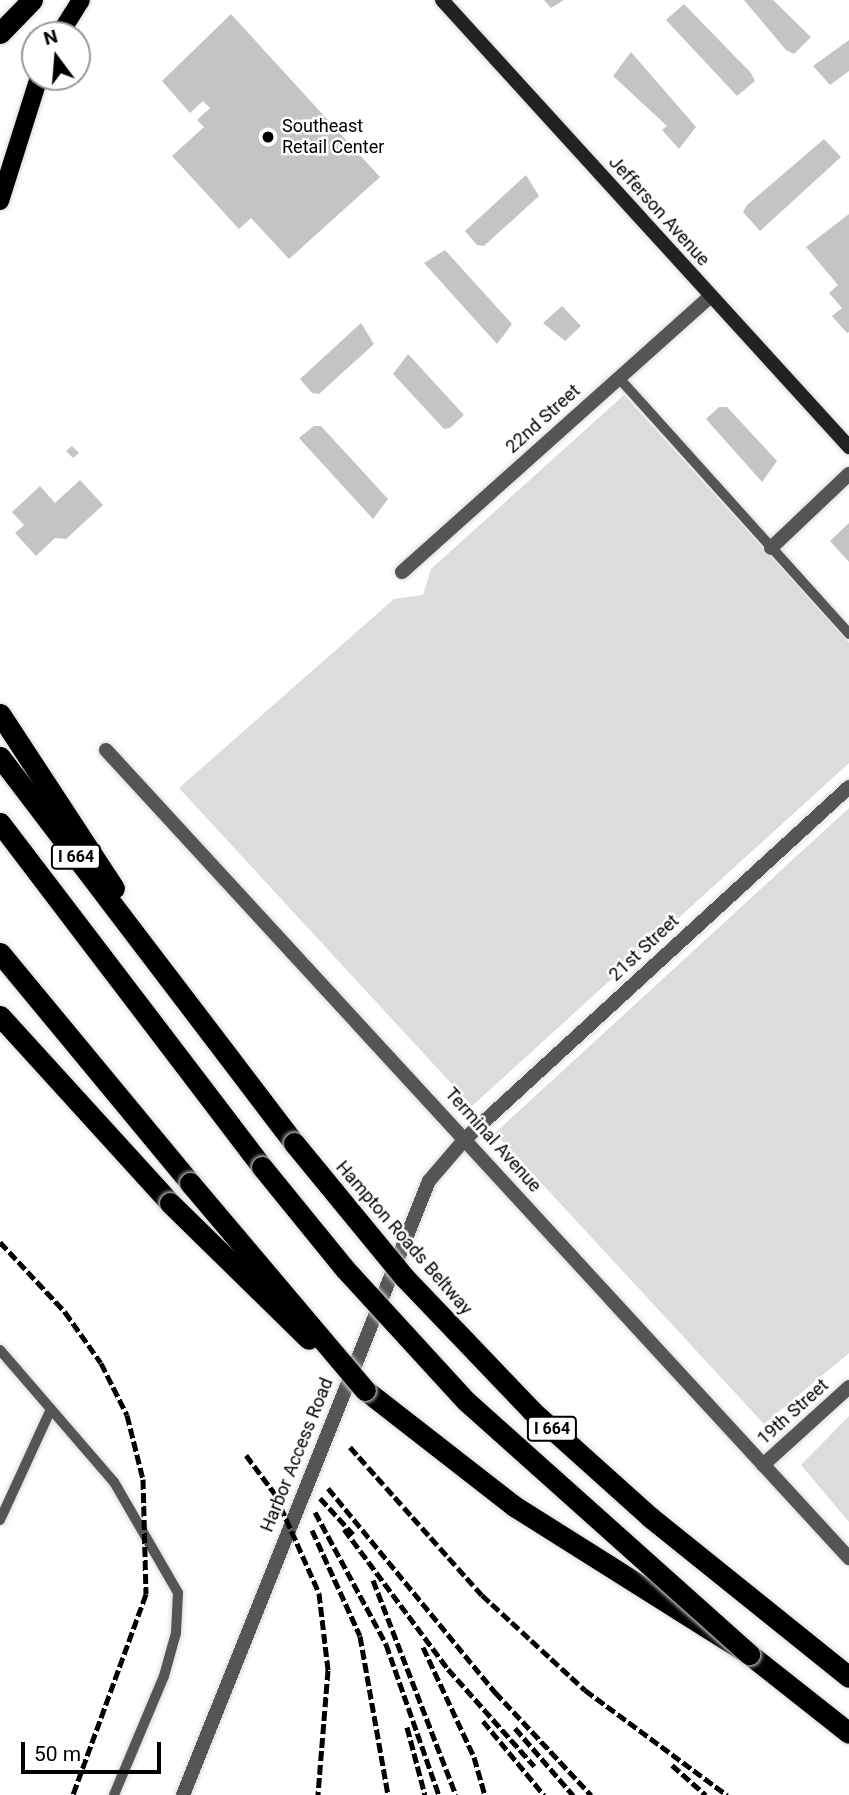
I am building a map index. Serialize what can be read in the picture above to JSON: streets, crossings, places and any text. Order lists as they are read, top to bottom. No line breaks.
{"streets":{"highway":["I 664","Hampton Roads Beltway"],"main road":["Jefferson Avenue"],"street":["22nd Street","21st Street","Terminal Avenue","19th Street","Harbor Access Road"]},"crossings":[["Jefferson Avenue","22nd Street"],["21st Street","Terminal Avenue"],["21st Street","Harbor Access Road"],["Terminal Avenue","19th Street"],["Terminal Avenue","Harbor Access Road"]],"places":["Southeast Retail Center"],"scale_bar":"50 m","north":"top"}
